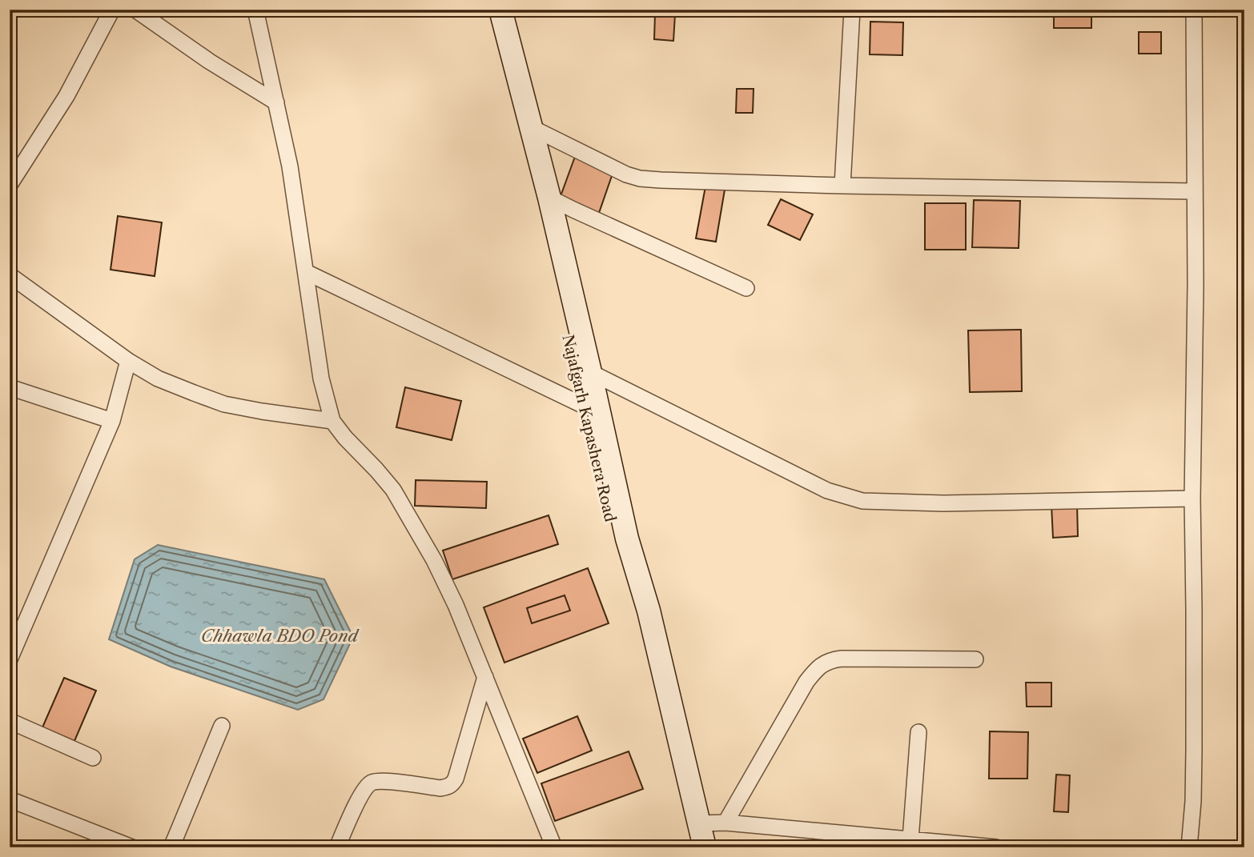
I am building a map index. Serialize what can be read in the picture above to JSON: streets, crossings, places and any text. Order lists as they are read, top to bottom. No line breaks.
{"streets":{"main road":["Najafgarh Kapashera Road"]},"water":["Chhawla BDO Pond"]}
